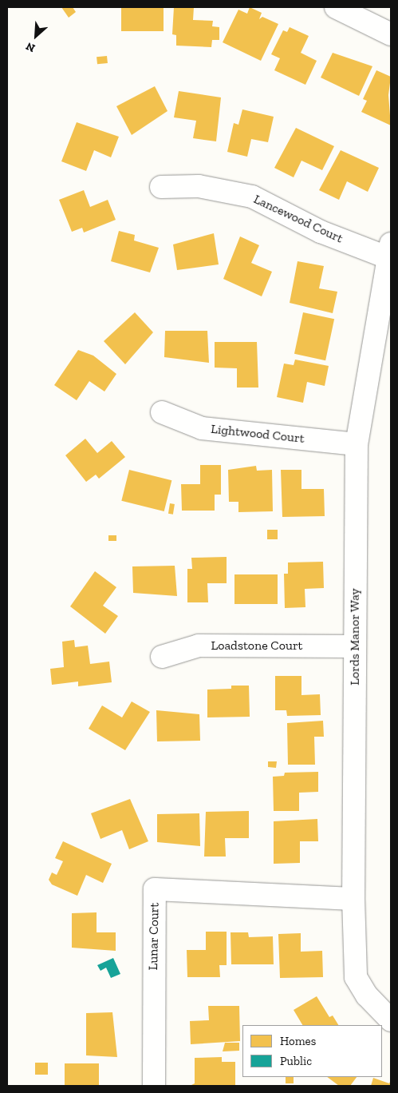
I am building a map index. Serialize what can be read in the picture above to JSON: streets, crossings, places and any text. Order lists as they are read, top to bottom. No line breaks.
{"streets":{"street":["Lancewood Court","Lightwood Court","Lords Manor Way","Loadstone Court","Lunar Court"]},"crossings":[["Lancewood Court","Lords Manor Way"],["Lightwood Court","Lords Manor Way"],["Lords Manor Way","Loadstone Court"],["Lords Manor Way","Lunar Court"]],"legend":["Homes","Public"],"north":"bottom left"}
